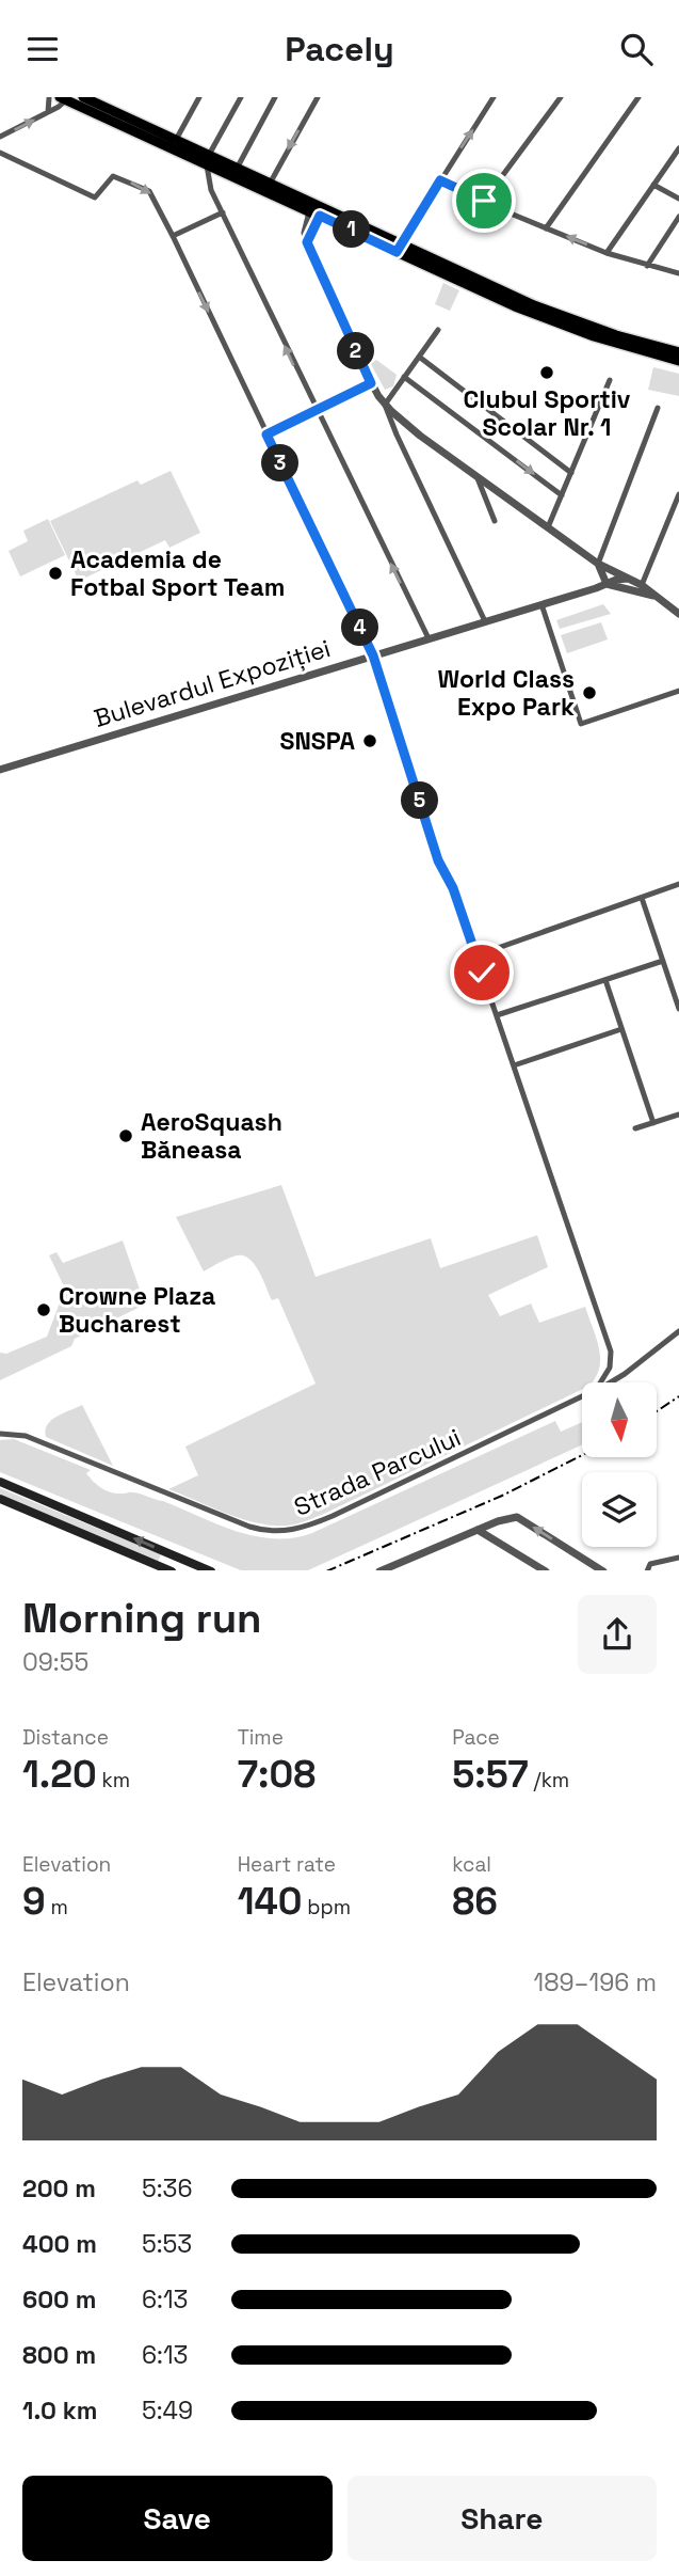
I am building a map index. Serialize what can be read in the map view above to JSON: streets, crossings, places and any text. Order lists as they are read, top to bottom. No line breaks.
{"streets":{"street":["Bulevardul Expoziției","Strada Parcului"]},"places":["Clubul Sportiv Scolar Nr. 1","Academia de Fotbal Sport Team","World Class Expo Park","SNSPA","AeroSquash Băneasa","Crowne Plaza Bucharest"],"north":"bottom","page":{"header":"Pacely","pins":["1","2","3","4","5"],"heading":["Morning run","09:55"],"stats":[["Distance","1.20 km"],["Time","7:08"],["Pace","5:57 /km"],["Elevation","9 m"],["Heart rate","140 bpm"],["kcal","86"]],"chart":["Elevation","189–196 m"],"list":[{"name":"200 m","note":"5:36"},{"name":"400 m","note":"5:53"},{"name":"600 m","note":"6:13"},{"name":"800 m","note":"6:13"},{"name":"1.0 km","note":"5:49"}],"buttons":["Save","Share"]}}
